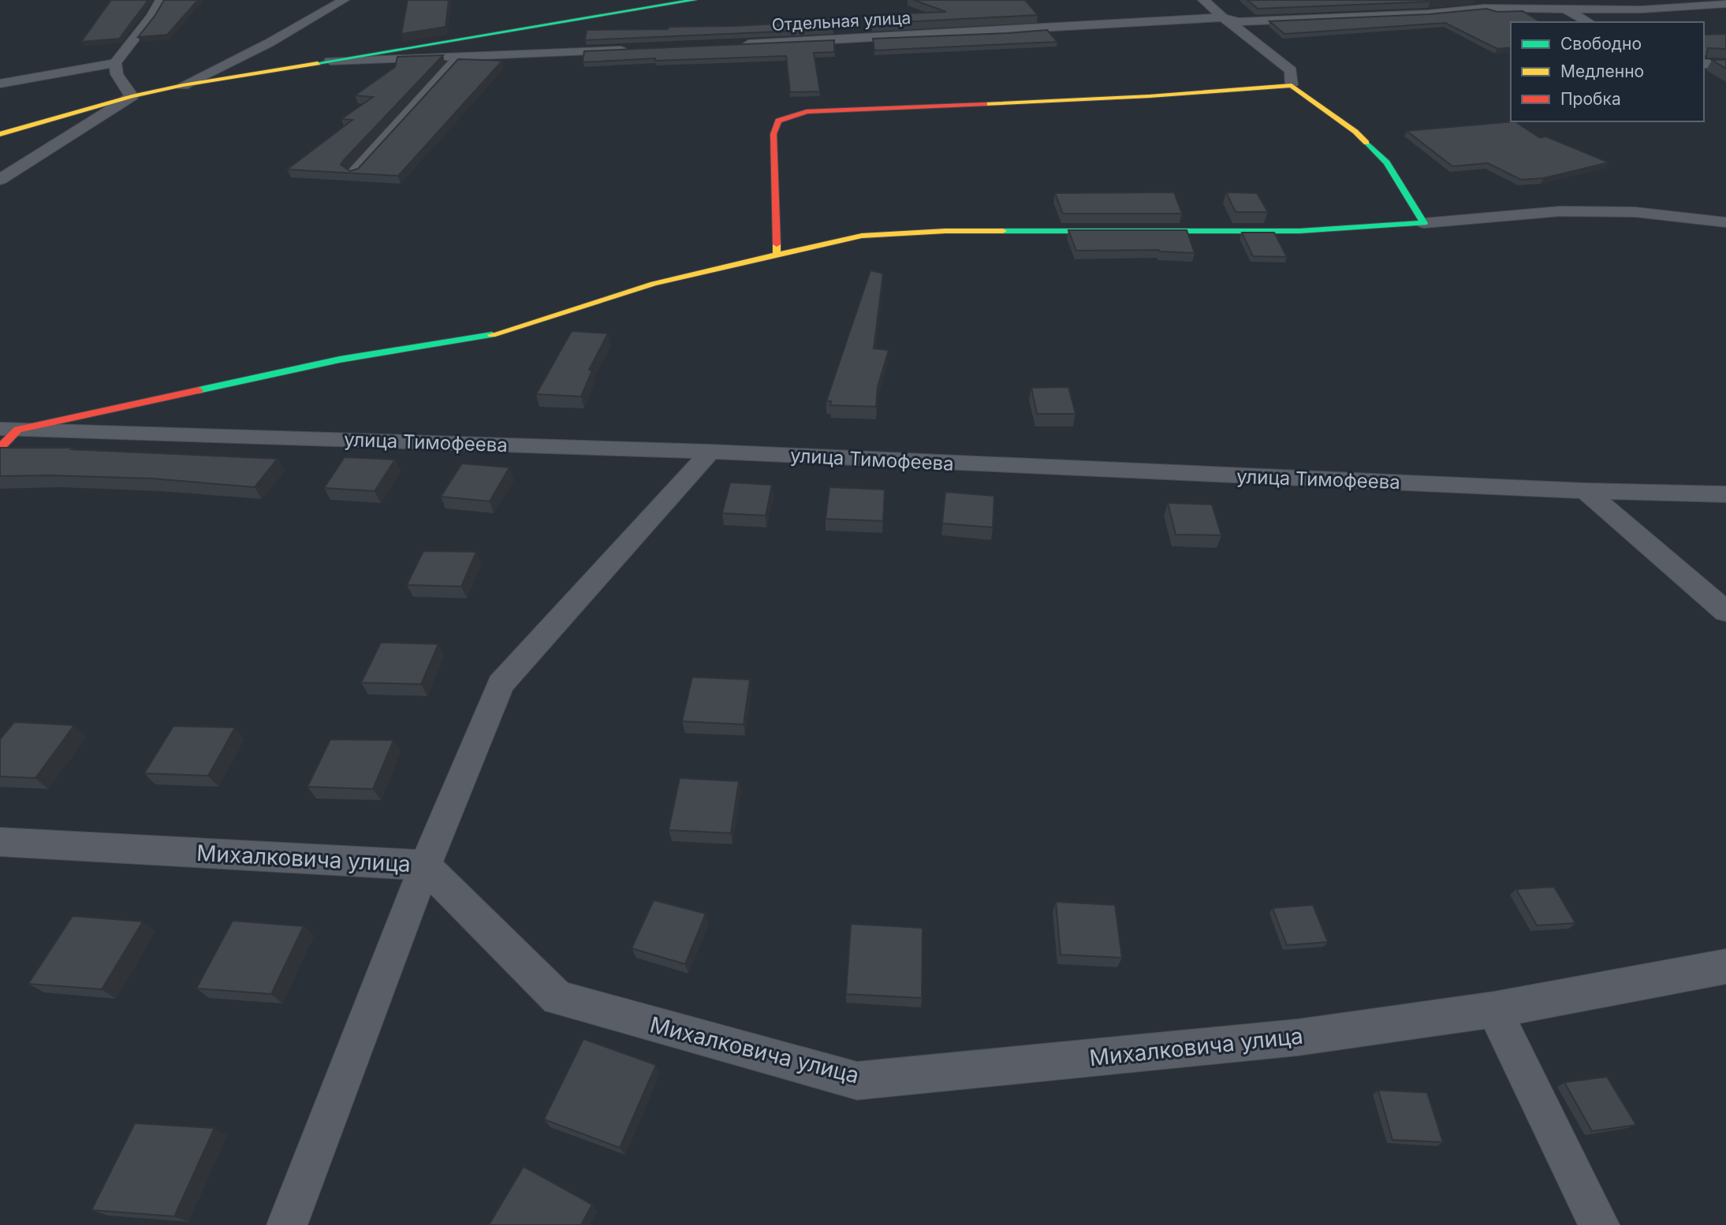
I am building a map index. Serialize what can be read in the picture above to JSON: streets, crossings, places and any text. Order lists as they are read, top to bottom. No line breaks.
{"streets":{"street":["Отдельная улица","улица Тимофеева","Михалковича улица"]},"legend":["Свободно","Медленно","Пробка"]}
